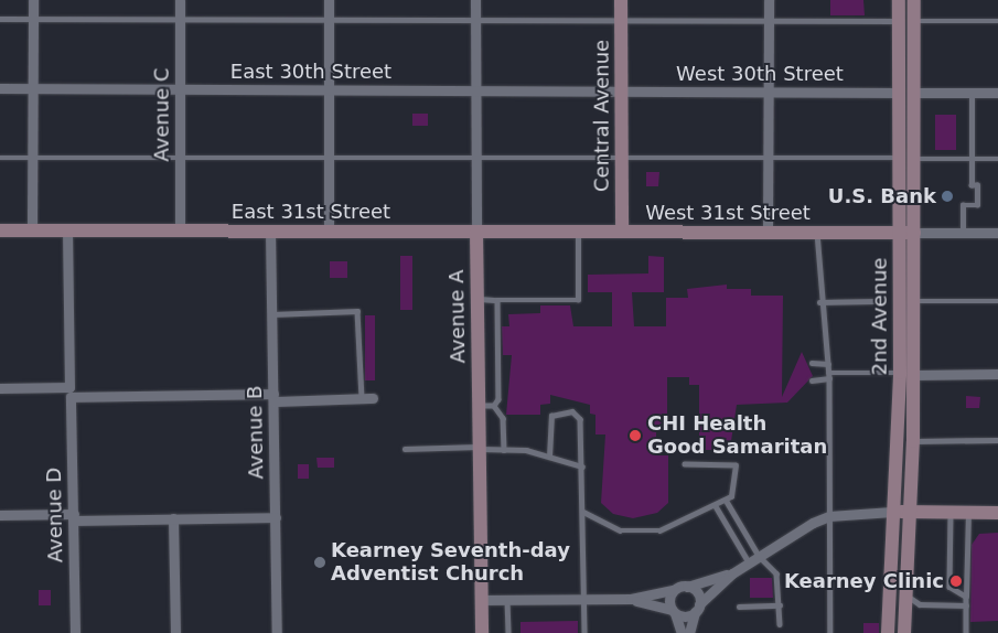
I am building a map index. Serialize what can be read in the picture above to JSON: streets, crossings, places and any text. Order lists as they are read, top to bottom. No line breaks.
{"streets":{"street":["East 30th Street","West 30th Street","Avenue C","Central Avenue","East 31st Street","West 31st Street","Avenue A","2nd Avenue","Avenue B","Avenue D"]},"crossings":[["East 30th Street","West 30th Street"],["East 30th Street","Avenue C"],["East 30th Street","Central Avenue"],["East 30th Street","Avenue A"],["West 30th Street","Central Avenue"],["West 30th Street","2nd Avenue"],["Avenue C","East 31st Street"],["Central Avenue","East 31st Street"],["Central Avenue","West 31st Street"],["East 31st Street","West 31st Street"],["East 31st Street","Avenue A"],["East 31st Street","Avenue B"],["East 31st Street","Avenue D"],["West 31st Street","2nd Avenue"]],"places":["U.S. Bank","CHI Health Good Samaritan","Kearney Seventh-day Adventist Church","Kearney Clinic"]}
